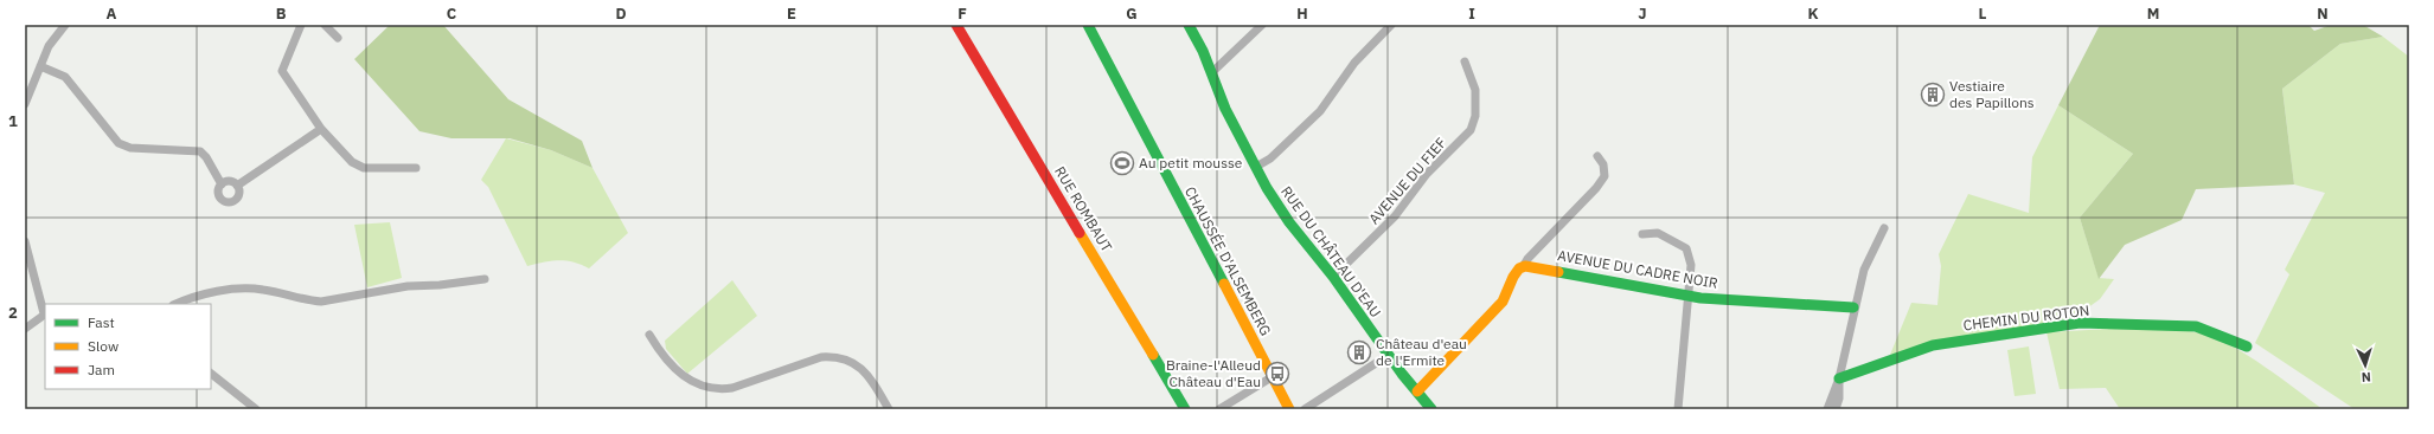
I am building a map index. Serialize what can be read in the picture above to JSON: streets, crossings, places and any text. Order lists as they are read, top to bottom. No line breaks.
{"streets":{"street":["AVENUE DU FIEF","RUE ROMBAUT","RUE DU CHÂTEAU D'EAU","CHAUSSÉE D'ALSEMBERG","AVENUE DU CADRE NOIR","CHEMIN DU ROTON"]},"crossings":[["AVENUE DU FIEF","RUE DU CHÂTEAU D'EAU"]],"places":{"building":["Vestiaire des Papillons","Château d'eau de l'Ermite"],"sports":["Au petit mousse"],"bus stop":["Braine-l'Alleud Château d'Eau"]},"legend":["Fast","Slow","Jam"],"north":"bottom","grid":{"columns":["A","B","C","D","E","F","G","H","I","J","K","L","M","N"],"rows":["1","2"]}}
